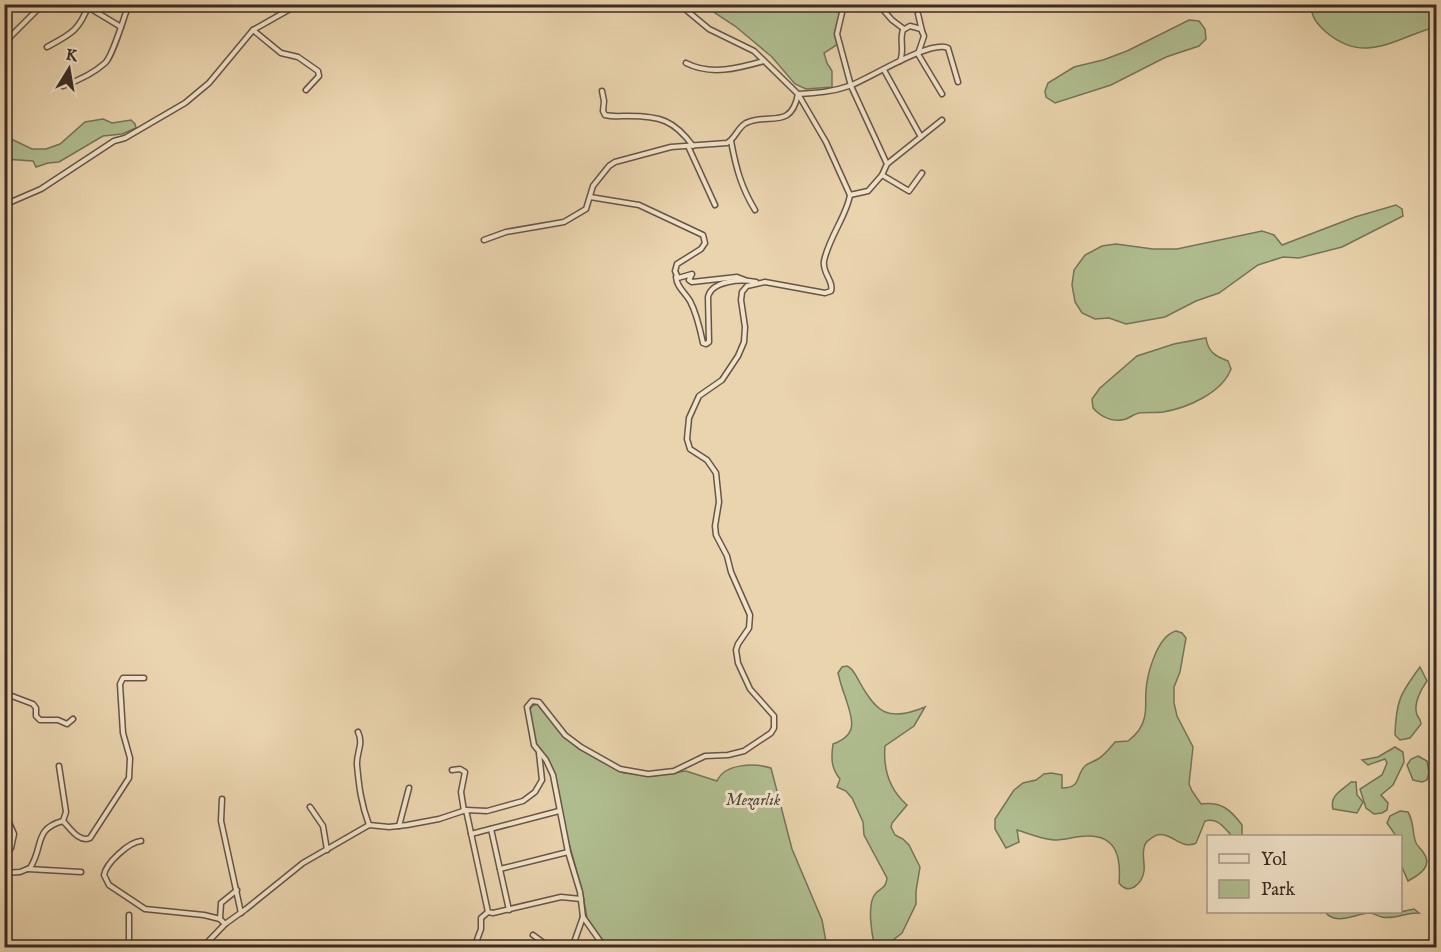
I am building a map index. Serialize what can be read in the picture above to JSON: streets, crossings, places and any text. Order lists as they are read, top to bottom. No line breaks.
{"parks":["Mezarlık"],"legend":["Yol","Park"],"north":"top"}
